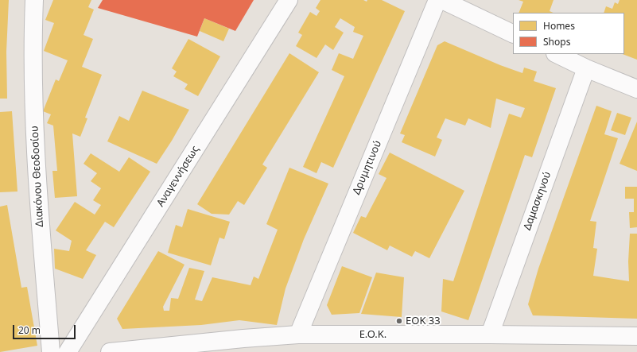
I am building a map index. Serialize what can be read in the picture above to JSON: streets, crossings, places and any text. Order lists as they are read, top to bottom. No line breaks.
{"streets":{"street":["Δρυμητινού","Διακόνου Θεοδοσίου","Αναγεννήσεως","Δαμασκηνού","Ε.Ο.Κ."]},"crossings":[["Δρυμητινού","Ε.Ο.Κ."],["Δαμασκηνού","Ε.Ο.Κ."]],"places":["ΕΟΚ 33"],"legend":["Homes","Shops"],"scale_bar":"20 m"}
